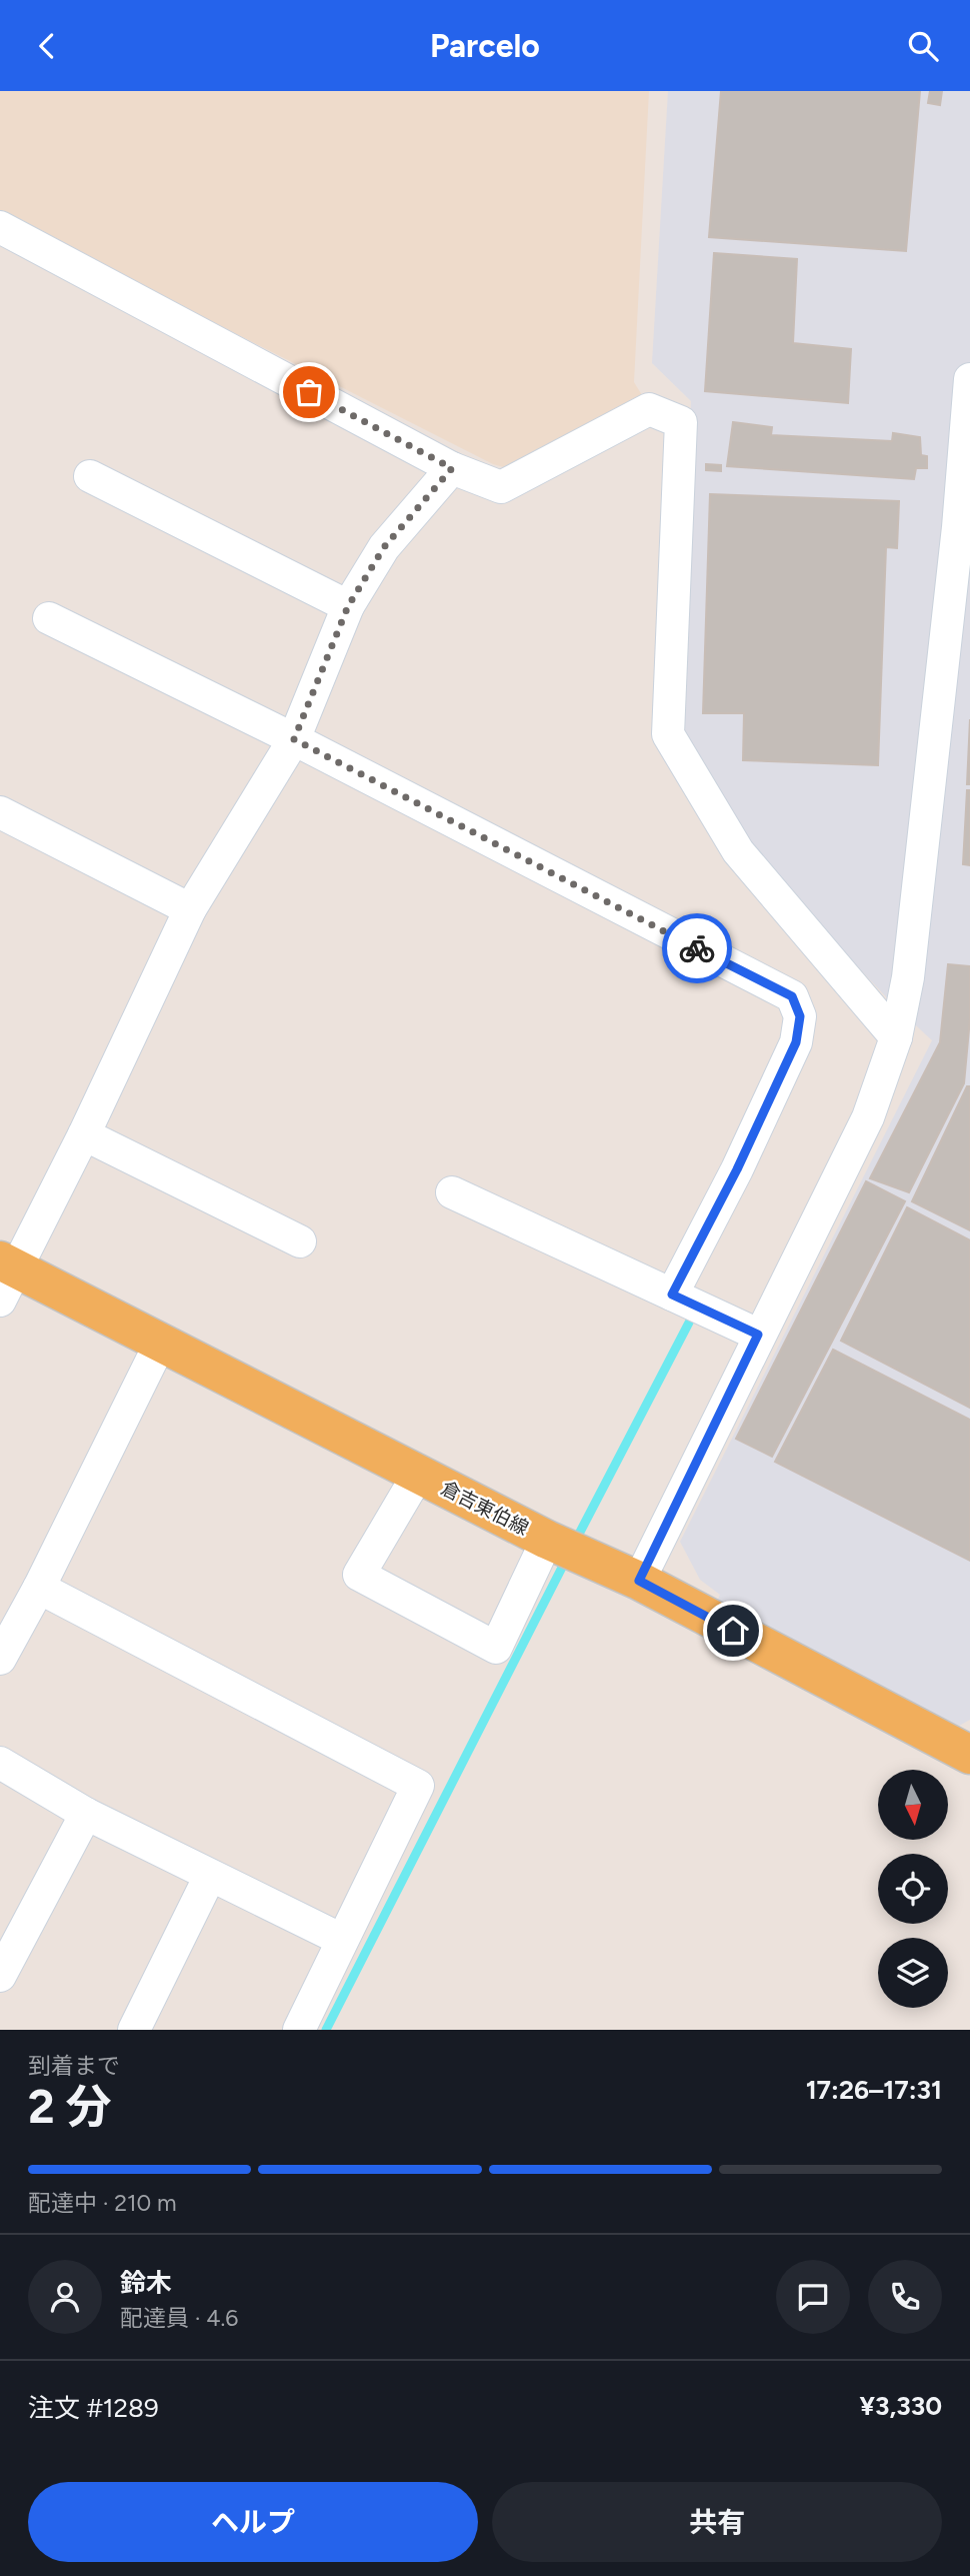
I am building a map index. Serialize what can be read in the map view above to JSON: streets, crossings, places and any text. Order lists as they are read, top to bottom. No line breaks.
{"streets":{"main road":["倉吉東伯線"]},"north":"bottom","page":{"header":"Parcelo","heading":["2 分","到着まで","17:26–17:31"],"panel":["鈴木","配達員 · 4.6","注文 #1289","¥3,330"],"bar":"配達中 · 210 m","buttons":["ヘルプ","共有"]}}
